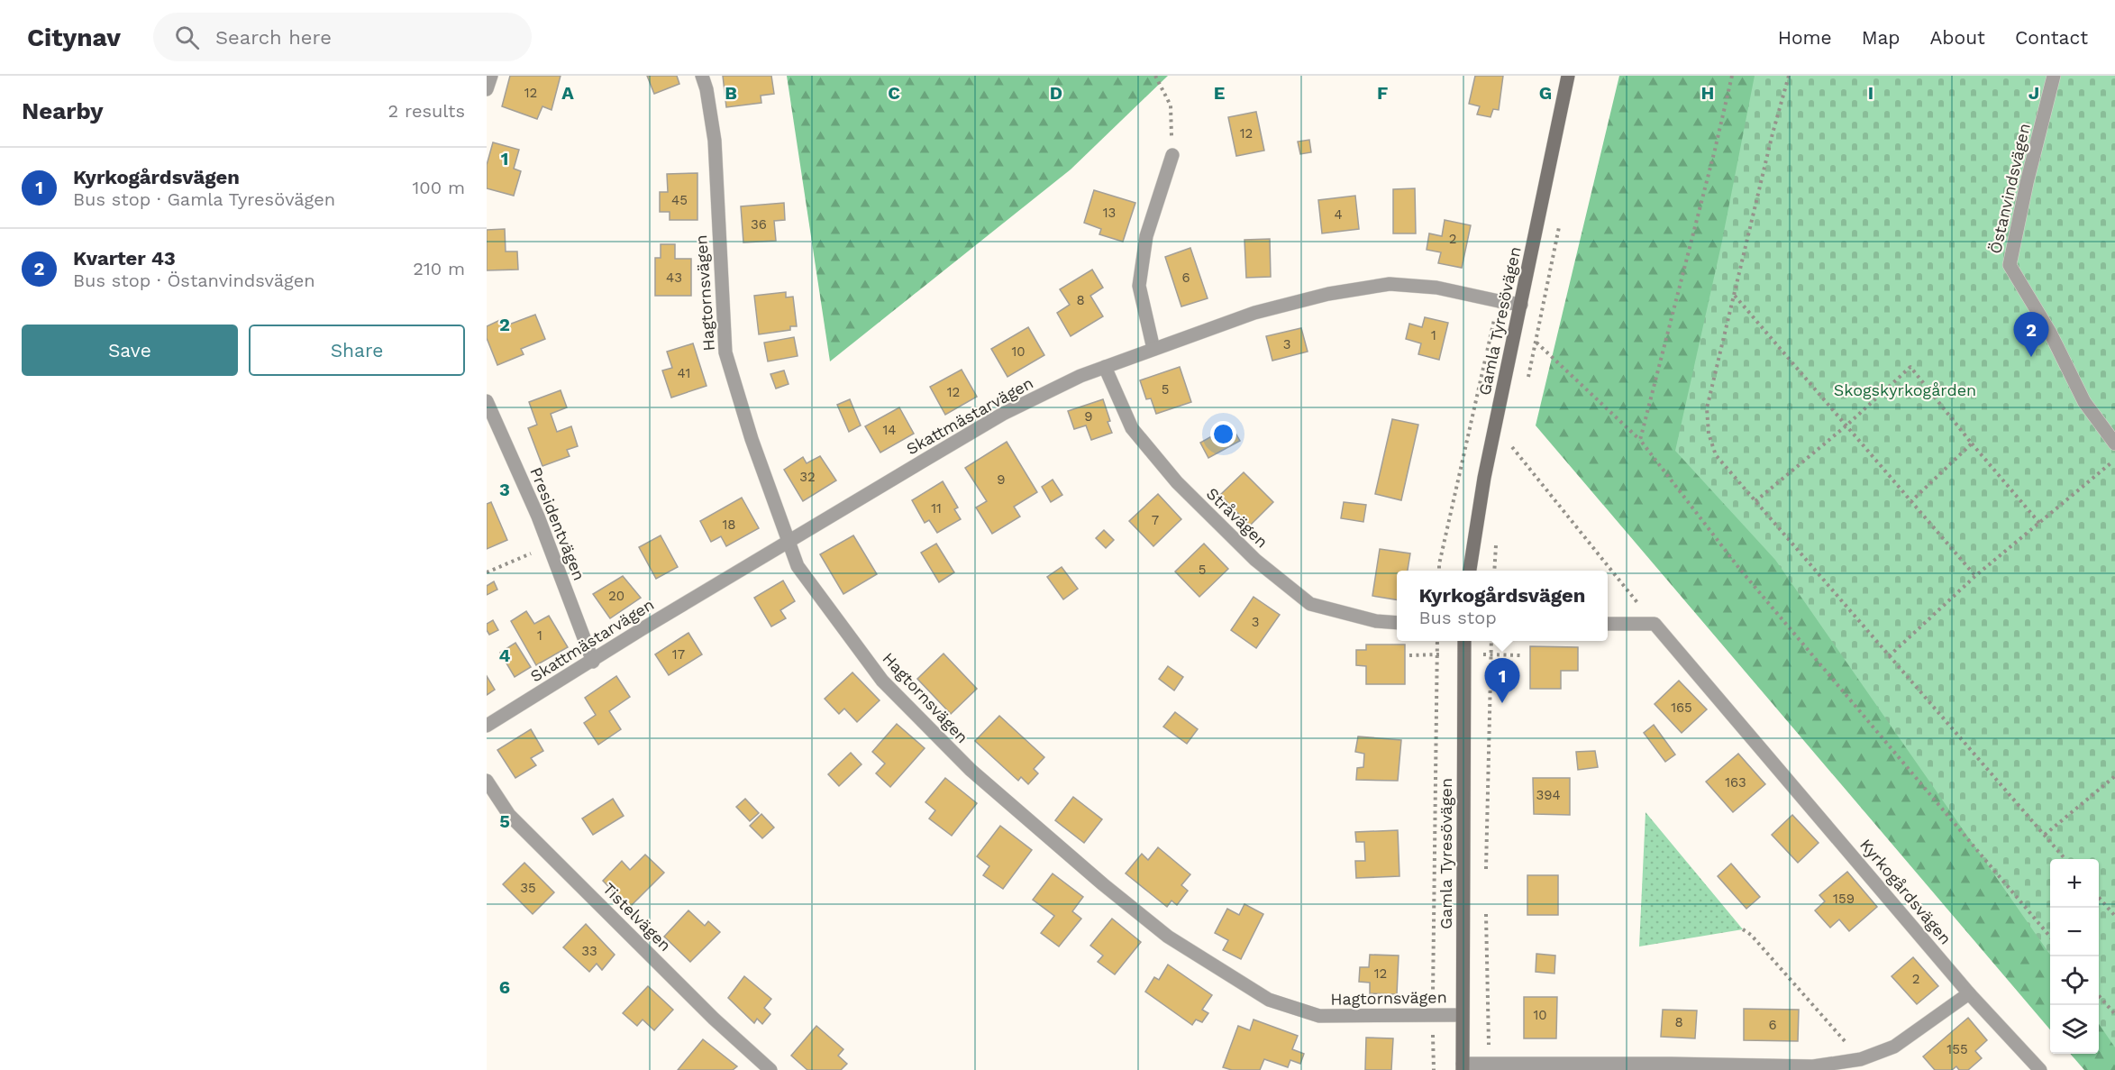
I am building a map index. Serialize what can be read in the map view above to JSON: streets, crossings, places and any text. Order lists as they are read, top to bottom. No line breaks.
{"streets":{"street":["Östanvindsvägen","Hagtornsvägen","Gamla Tyresövägen","Skattmästarvägen","Stråvägen","Presidentvägen","Kyrkogårdsvägen","Tistelvägen"]},"crossings":[["Hagtornsvägen","Gamla Tyresövägen"],["Hagtornsvägen","Skattmästarvägen"],["Gamla Tyresövägen","Skattmästarvägen"],["Skattmästarvägen","Stråvägen"],["Skattmästarvägen","Presidentvägen"]],"parks":["Skogskyrkogården"],"house_numbers":["12","12","45","13","4","36","2","43","6","8","1","3","10","41","5","12","9","14","32","9","11","7","18","5","20","3","1","17","165","163","394","35","159","33","12","2","10","8","6","155"],"page":{"header":"Citynav","search":"Search here","nav":["Home","Map","About","Contact"],"heading":["Nearby","2 results"],"list":[{"mark":"1","name":"Kyrkogårdsvägen","note":"Bus stop · Gamla Tyresövägen","value":"100 m"},{"mark":"2","name":"Kvarter 43","note":"Bus stop · Östanvindsvägen","value":"210 m"}],"buttons":["Save","Share"],"pins":["2","1"],"popup":["Kyrkogårdsvägen","Bus stop"],"map_buttons":["+","−"]},"grid":{"columns":["A","B","C","D","E","F","G","H","I","J"],"rows":["1","2","3","4","5","6"]}}
